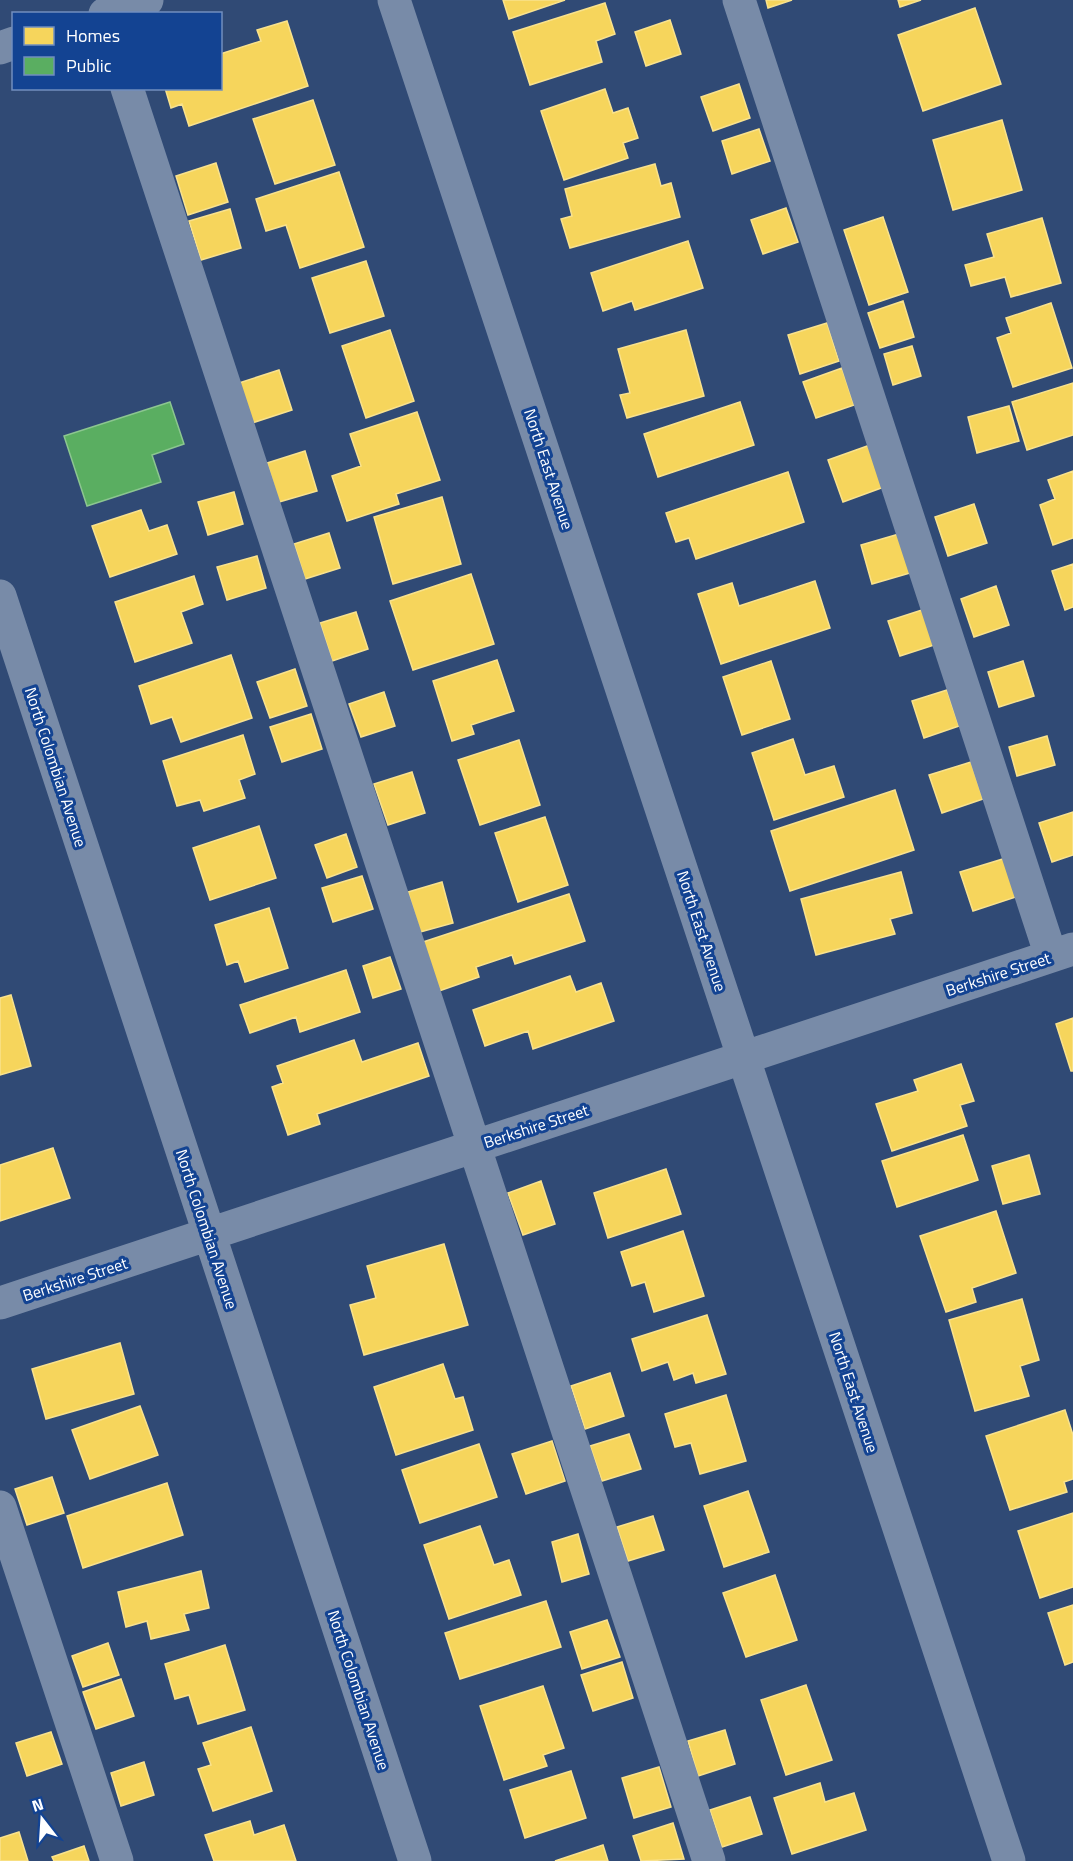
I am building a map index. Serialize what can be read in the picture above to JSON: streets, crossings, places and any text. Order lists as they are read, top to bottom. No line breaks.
{"streets":{"street":["North East Avenue","North Colombian Avenue","Berkshire Street"]},"crossings":[["North East Avenue","Berkshire Street"],["North Colombian Avenue","Berkshire Street"]],"legend":["Homes","Public"],"north":"top"}
